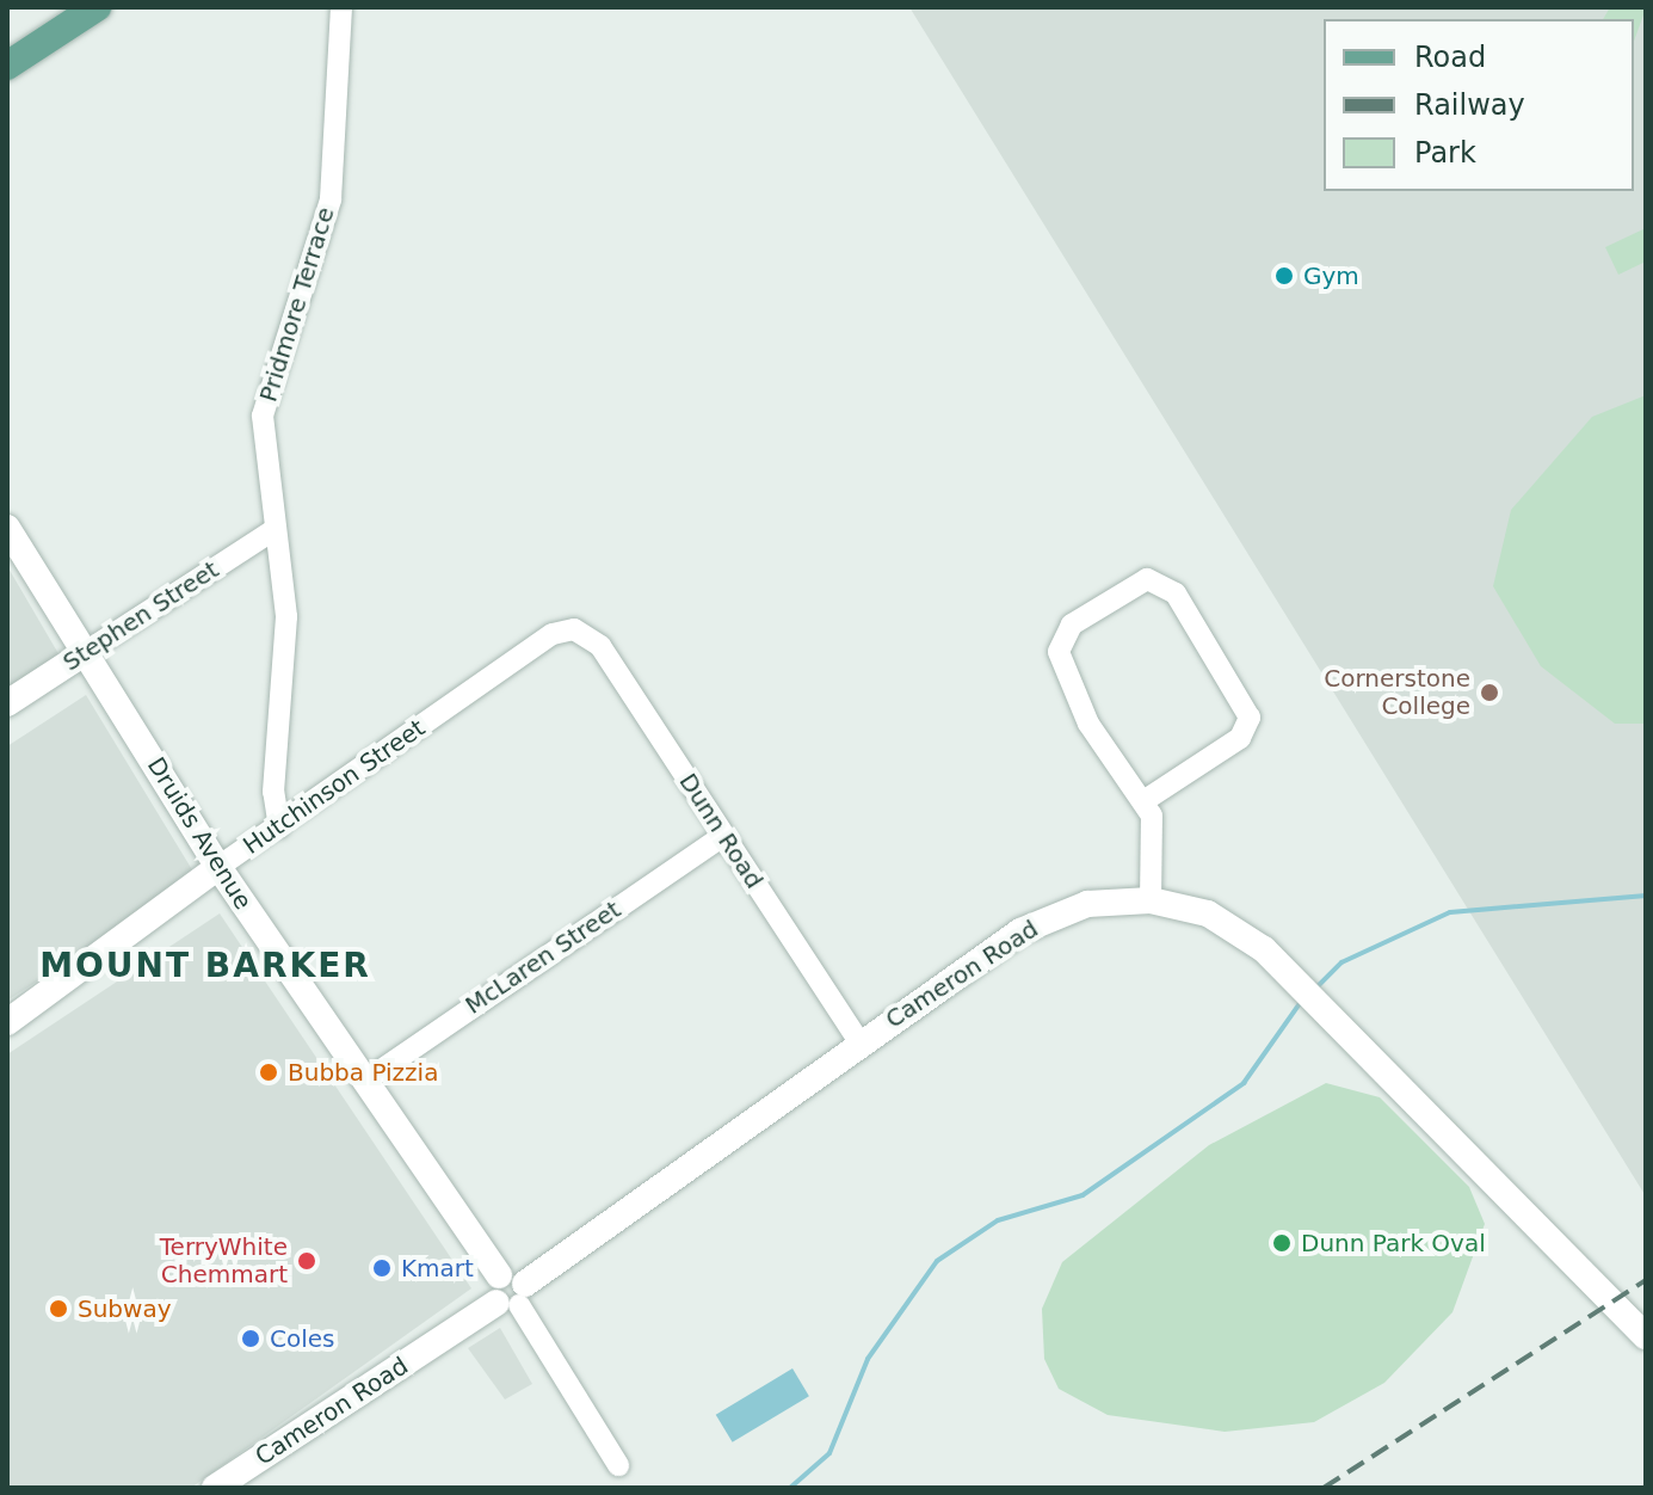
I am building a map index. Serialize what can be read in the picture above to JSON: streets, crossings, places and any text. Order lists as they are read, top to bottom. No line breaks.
{"streets":{"street":["Pridmore Terrace","Stephen Street","Hutchinson Street","Dunn Road","Druids Avenue","McLaren Street","Cameron Road"]},"crossings":[["Pridmore Terrace","Stephen Street"],["Pridmore Terrace","Hutchinson Street"],["Stephen Street","Druids Avenue"],["Hutchinson Street","Dunn Road"],["Hutchinson Street","Druids Avenue"],["Dunn Road","McLaren Street"],["Dunn Road","Cameron Road"],["Druids Avenue","McLaren Street"],["Druids Avenue","Cameron Road"]],"districts":["MOUNT BARKER"],"places":["Gym","Cornerstone College","Bubba Pizzia","Dunn Park Oval","TerryWhite Chemmart","Kmart","Subway","Coles"],"legend":["Road","Railway","Park"]}
